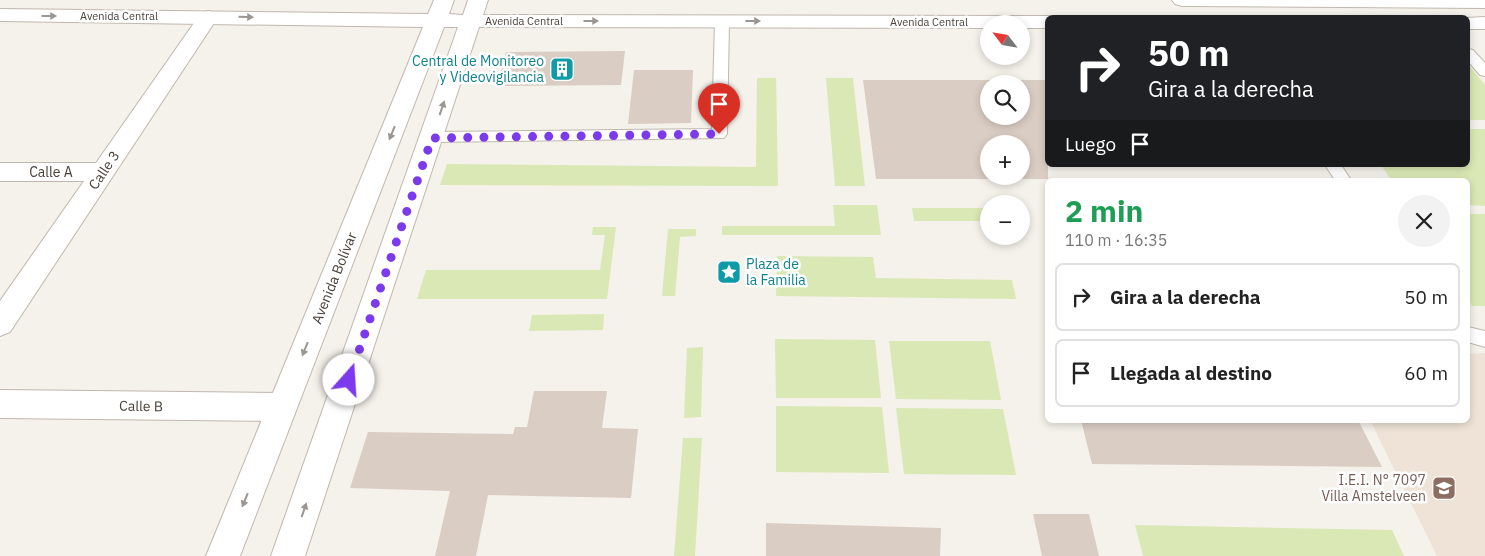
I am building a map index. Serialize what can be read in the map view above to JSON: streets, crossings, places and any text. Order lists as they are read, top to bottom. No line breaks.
{"streets":{"street":["Avenida Central","Calle 3","Calle A","Avenida Bolívar","Calle B"]},"crossings":[["Avenida Central","Calle 3"],["Avenida Central","Avenida Bolívar"],["Calle 3","Calle A"],["Avenida Bolívar","Calle B"]],"one_way":["Avenida Central"],"places":{"building":["Central de Monitoreo y Videovigilancia"],"place":["Plaza de la Familia"],"school or university":["I.E.I. N° 7097 Villa Amstelveen"]},"north":"top left","page":{"map_buttons":["+","−"],"turn":["50 m","Gira a la derecha"],"then":"Luego","heading":["2 min","110 m · 16:35"],"list":[{"name":"Gira a la derecha","value":"50 m"},{"name":"Llegada al destino","value":"60 m"}]}}
